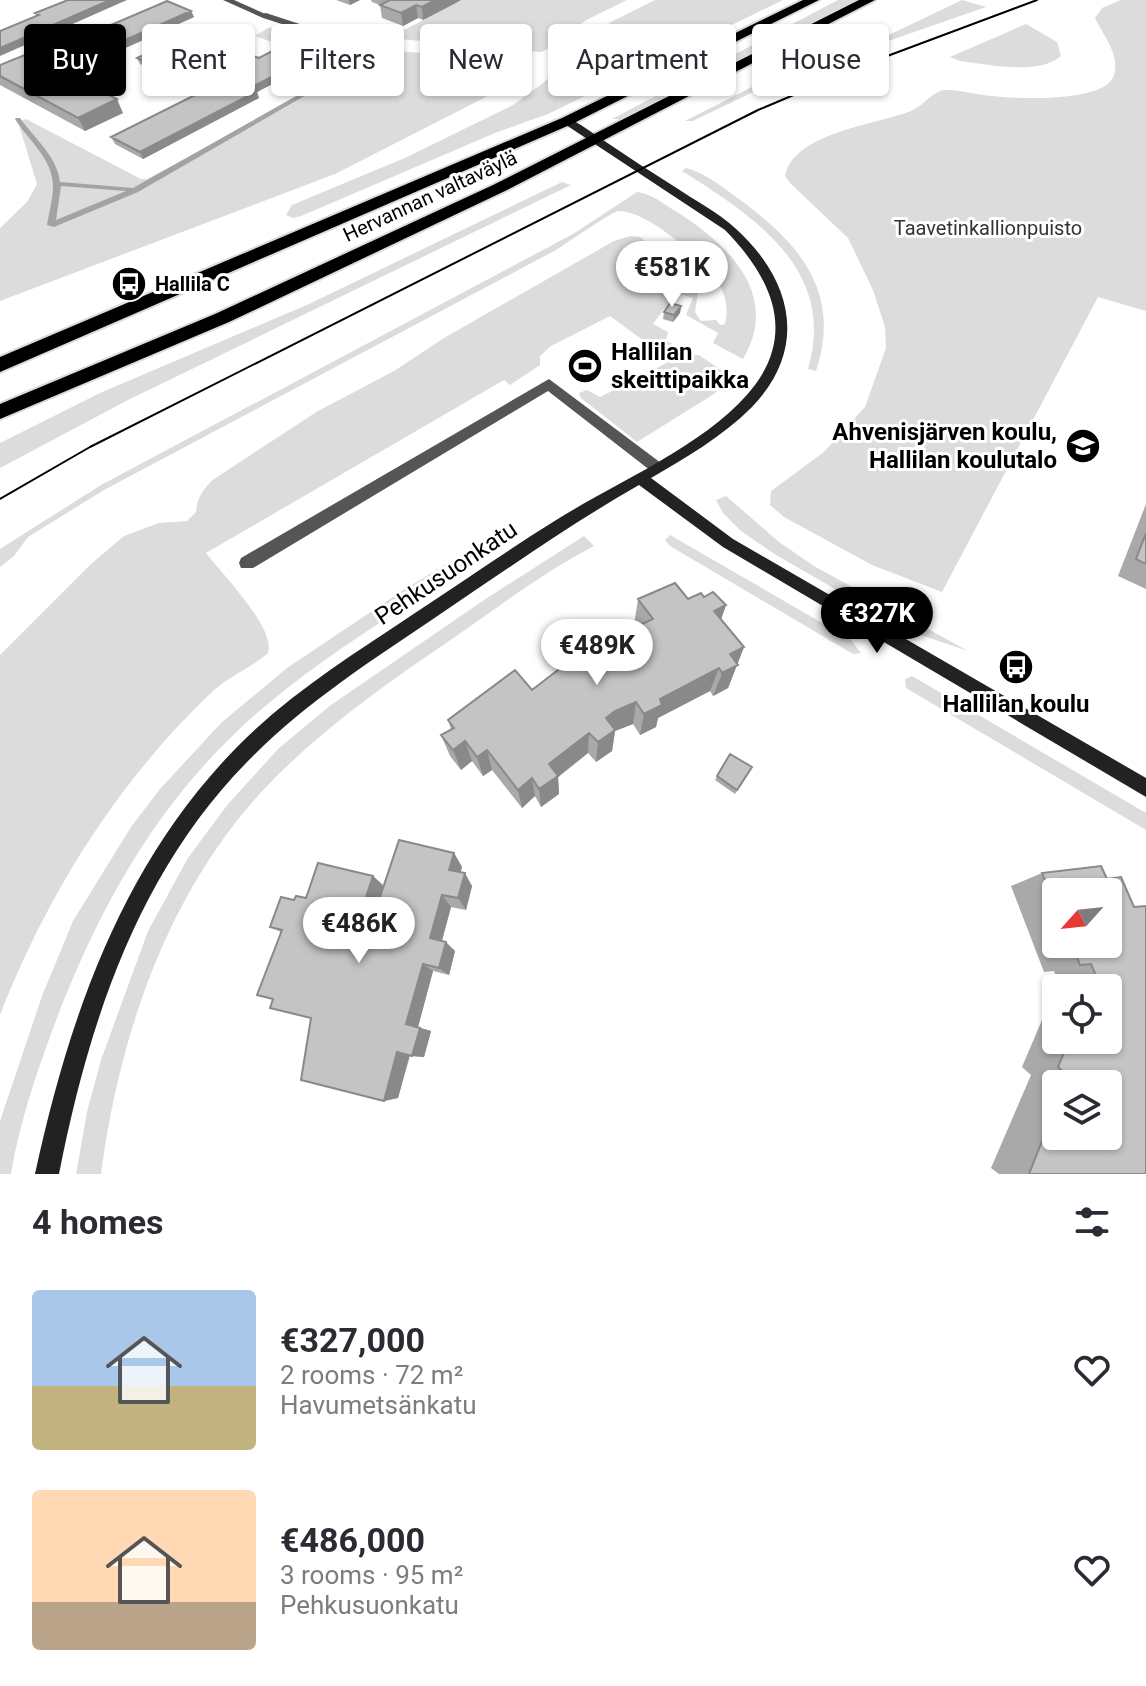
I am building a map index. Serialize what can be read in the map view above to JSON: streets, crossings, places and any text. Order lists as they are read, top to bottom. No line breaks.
{"streets":{"highway":["Hervannan valtaväylä"],"main road":["Pehkusuonkatu"]},"crossings":[["Hervannan valtaväylä","Pehkusuonkatu"]],"parks":["Taavetinkallionpuisto"],"places":{"bus stop":["Hallila C","Hallilan koulu"],"sports":["Hallilan skeittipaikka"],"school or university":["Ahvenisjärven koulu, Hallilan koulutalo"]},"north":"bottom left","page":{"chip":["Buy","Rent","Filters","New","Apartment","House"],"price":["€581K","€327K","€489K","€486K"],"heading":"4 homes","list":[{"name":"€327,000","note":"2 rooms · 72 m² · Havumetsänkatu"},{"name":"€486,000","note":"3 rooms · 95 m² · Pehkusuonkatu"}]}}
